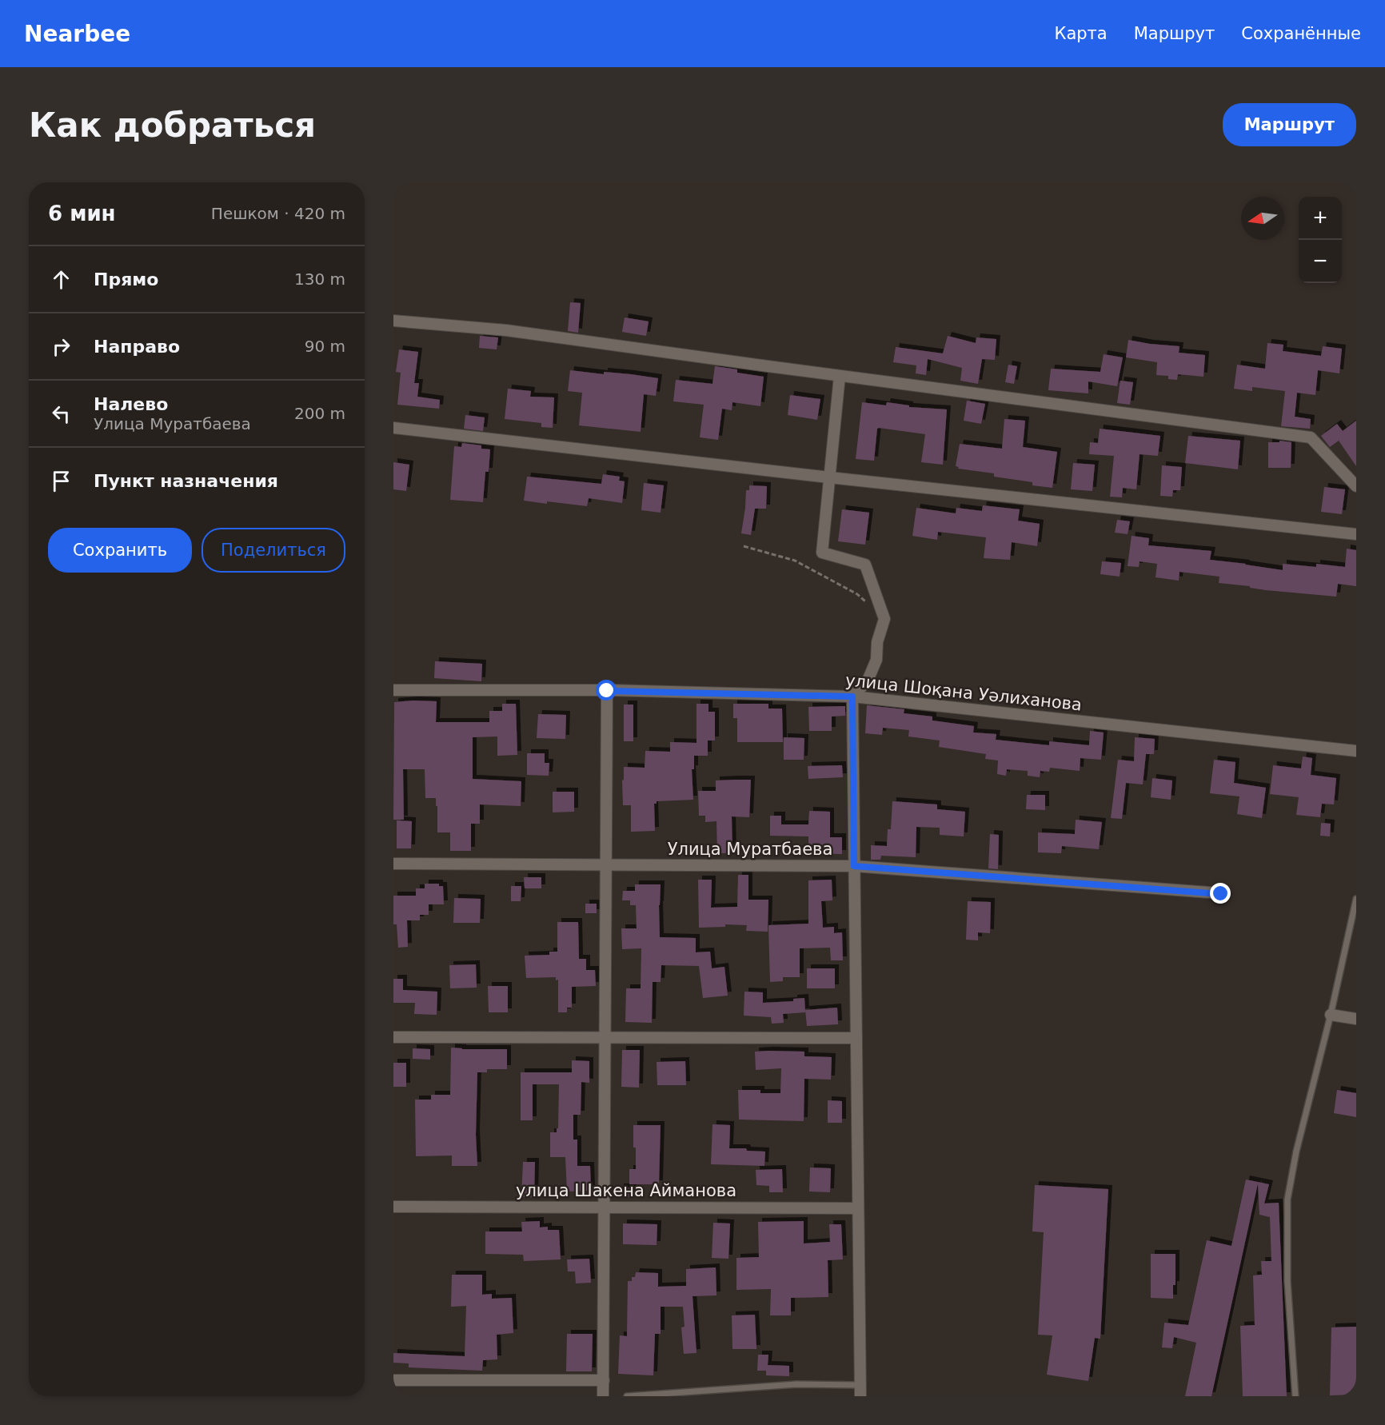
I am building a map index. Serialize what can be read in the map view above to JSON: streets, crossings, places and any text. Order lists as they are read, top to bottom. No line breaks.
{"streets":{"street":["улица Шоқана Уәлиханова","Улица Муратбаева","улица Шакена Айманова"]},"north":"left","page":{"header":"Nearbee","nav":["Карта","Маршрут","Сохранённые"],"buttons":["Маршрут",["Сохранить","Поделиться"]],"title":"Как добраться","heading":["6 мин","Пешком · 420 m"],"map_buttons":["+","−"],"list":[["Прямо","130 m"],["Направо","90 m"],["Налево","Улица Муратбаева","200 m"],"Пункт назначения"]}}
